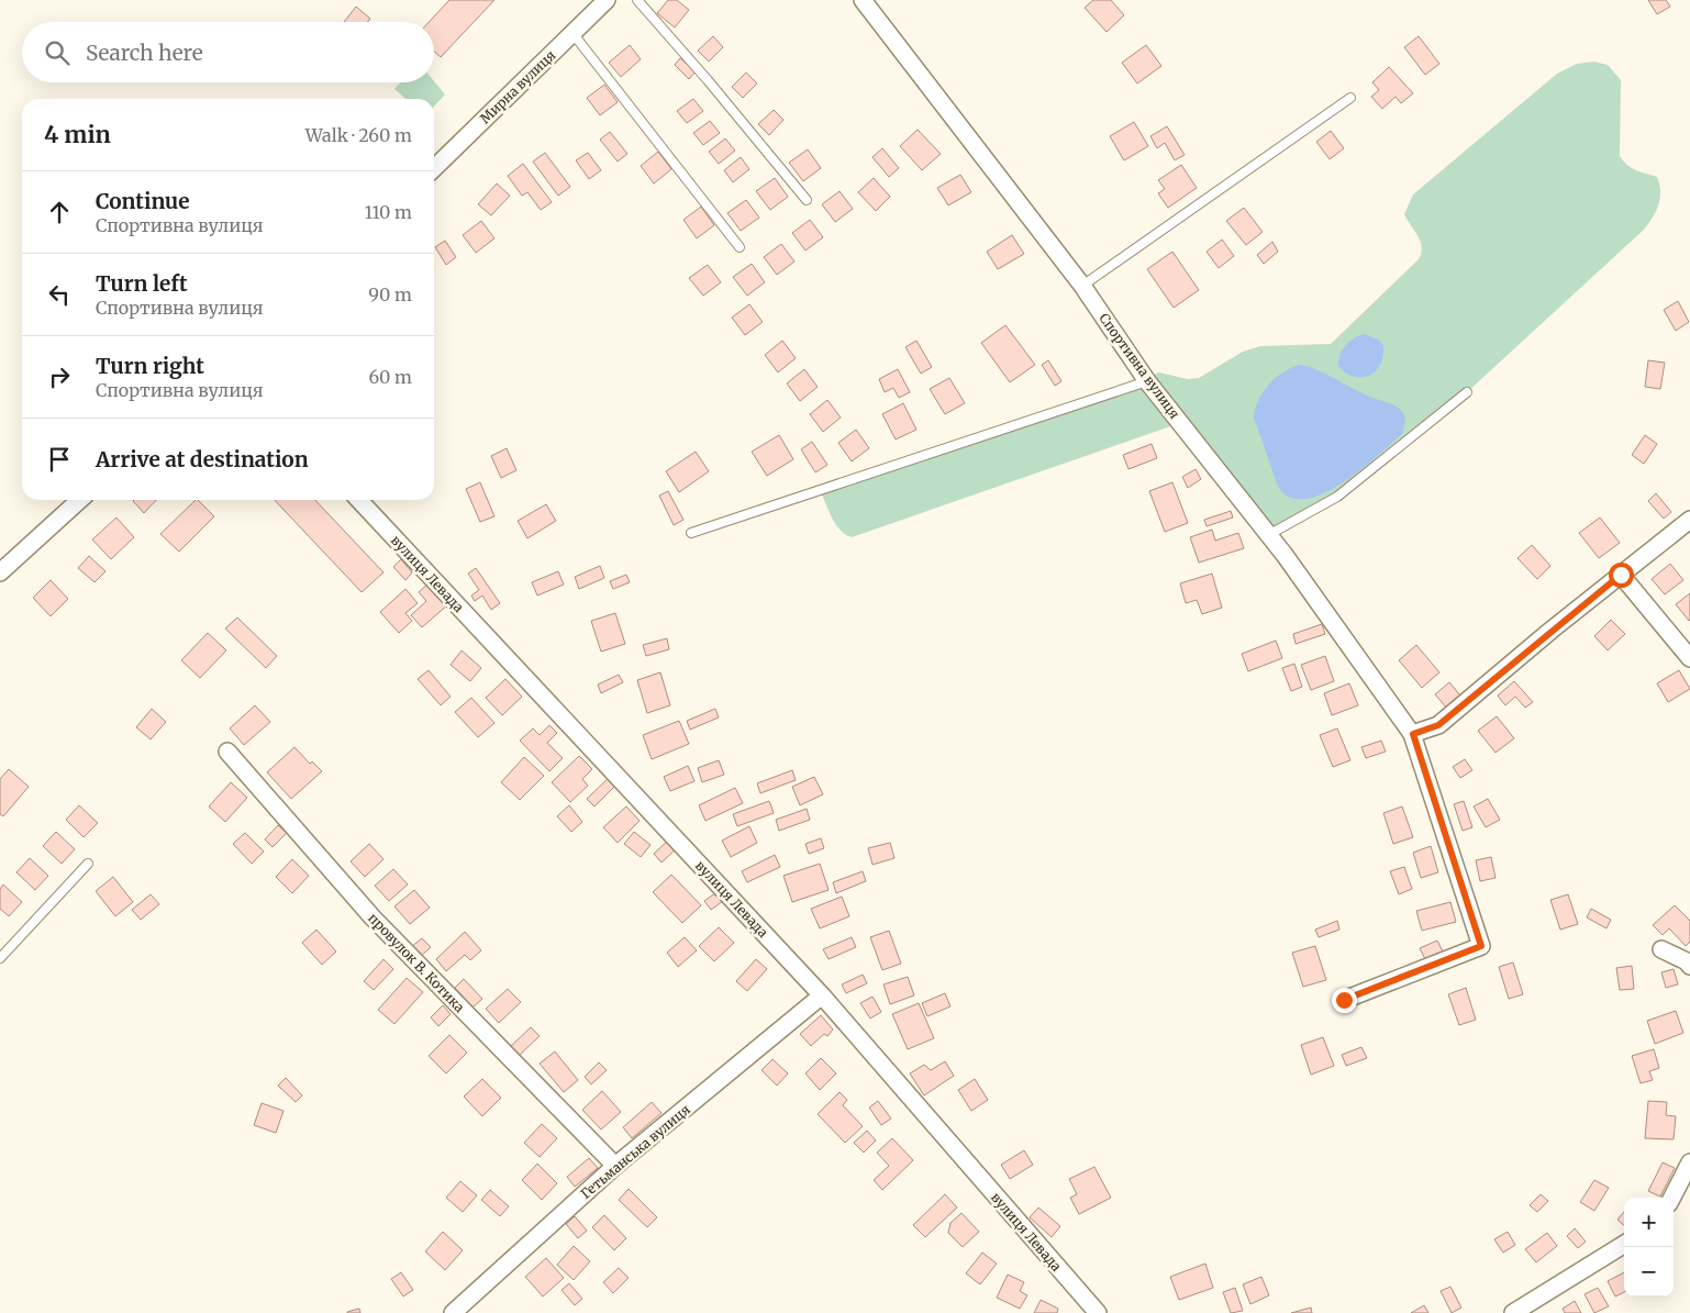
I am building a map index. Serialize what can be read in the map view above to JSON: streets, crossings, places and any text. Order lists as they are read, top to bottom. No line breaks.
{"streets":{"street":["Мирна вулиця","Спортивна вулиця","вулиця Левада","провулок В. Котика","Гетьманська вулиця"]},"crossings":[["вулиця Левада","Гетьманська вулиця"],["провулок В. Котика","Гетьманська вулиця"]],"page":{"search":"Search here","heading":["4 min","Walk · 260 m"],"list":[["Continue","Спортивна вулиця","110 m"],["Turn left","Спортивна вулиця","90 m"],["Turn right","Спортивна вулиця","60 m"],"Arrive at destination"],"map_buttons":["+","−"]}}
